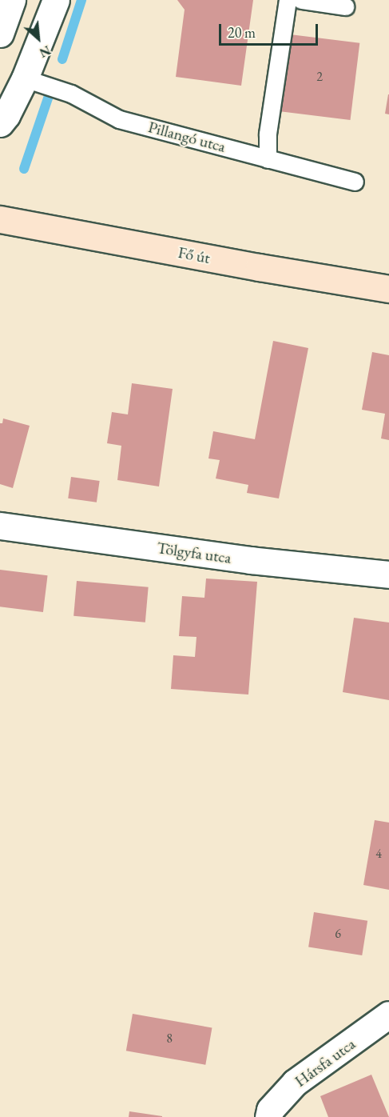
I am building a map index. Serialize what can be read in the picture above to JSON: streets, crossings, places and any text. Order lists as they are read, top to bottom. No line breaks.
{"streets":{"main road":["Fő út"],"street":["Tölgyfa utca","Hársfa utca"],"lane":["Pillangó utca"]},"house_numbers":["2","4","6","8"],"scale_bar":"20 m","north":"bottom right"}
